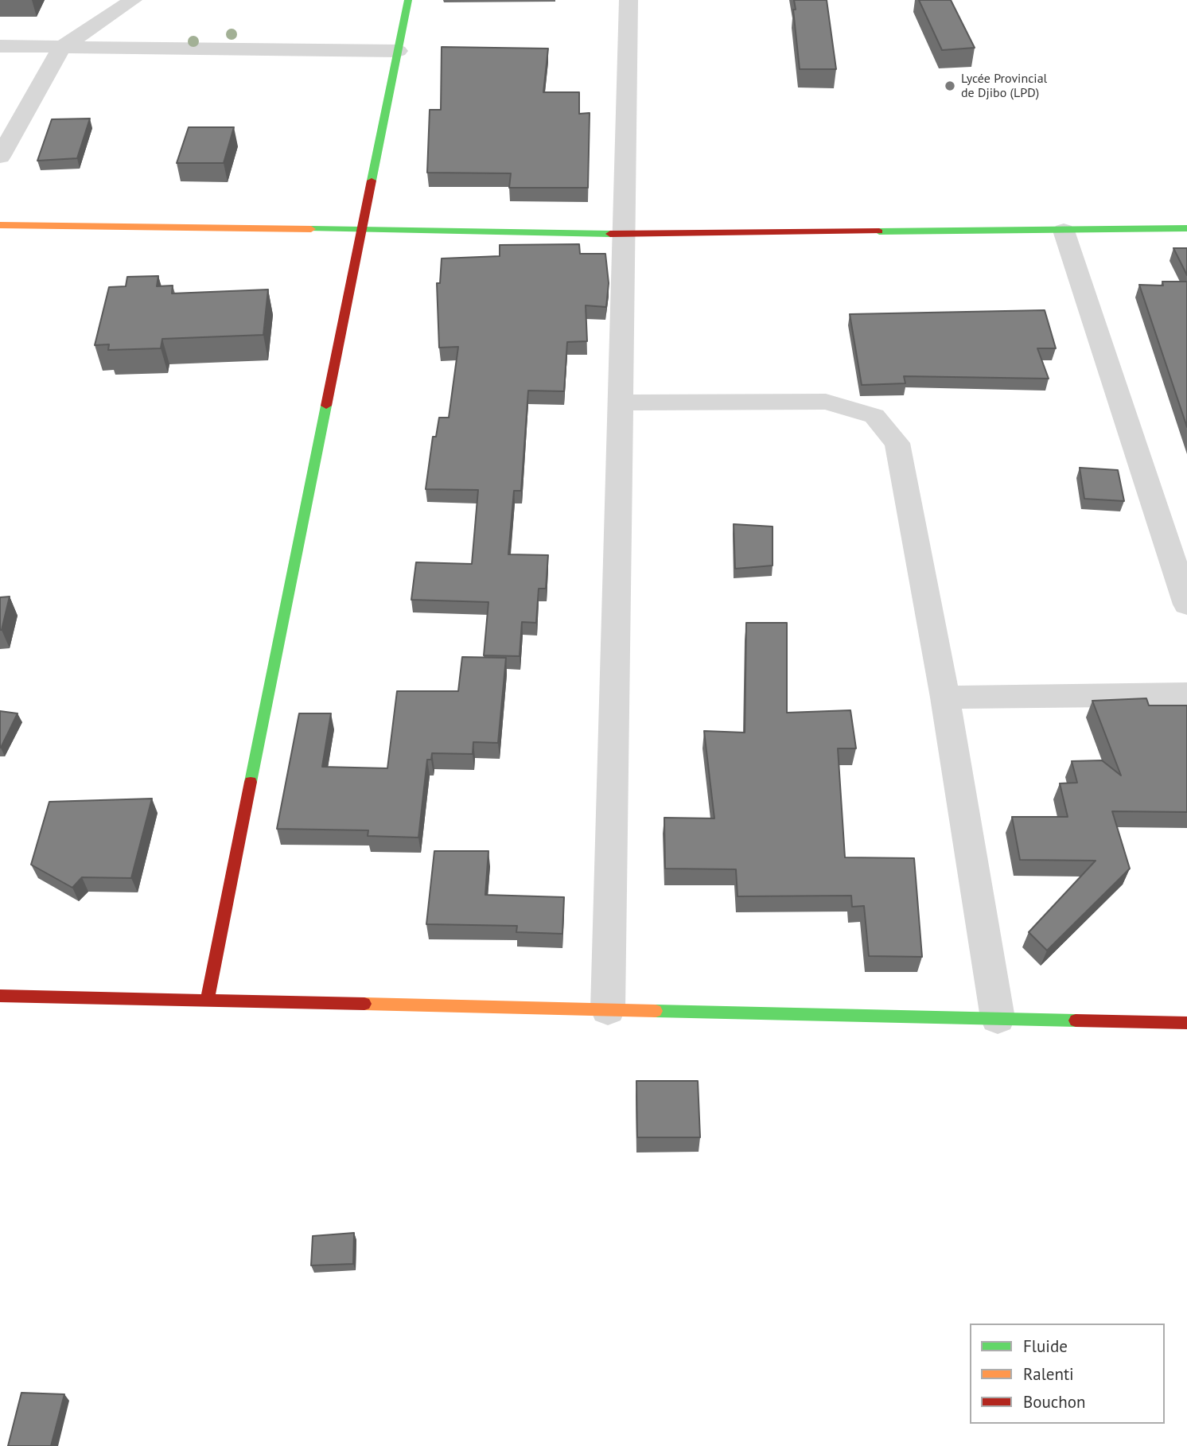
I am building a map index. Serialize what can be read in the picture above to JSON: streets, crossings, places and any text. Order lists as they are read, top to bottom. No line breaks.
{"places":["Lycée Provincial de Djibo (LPD)"],"legend":["Fluide","Ralenti","Bouchon"]}
